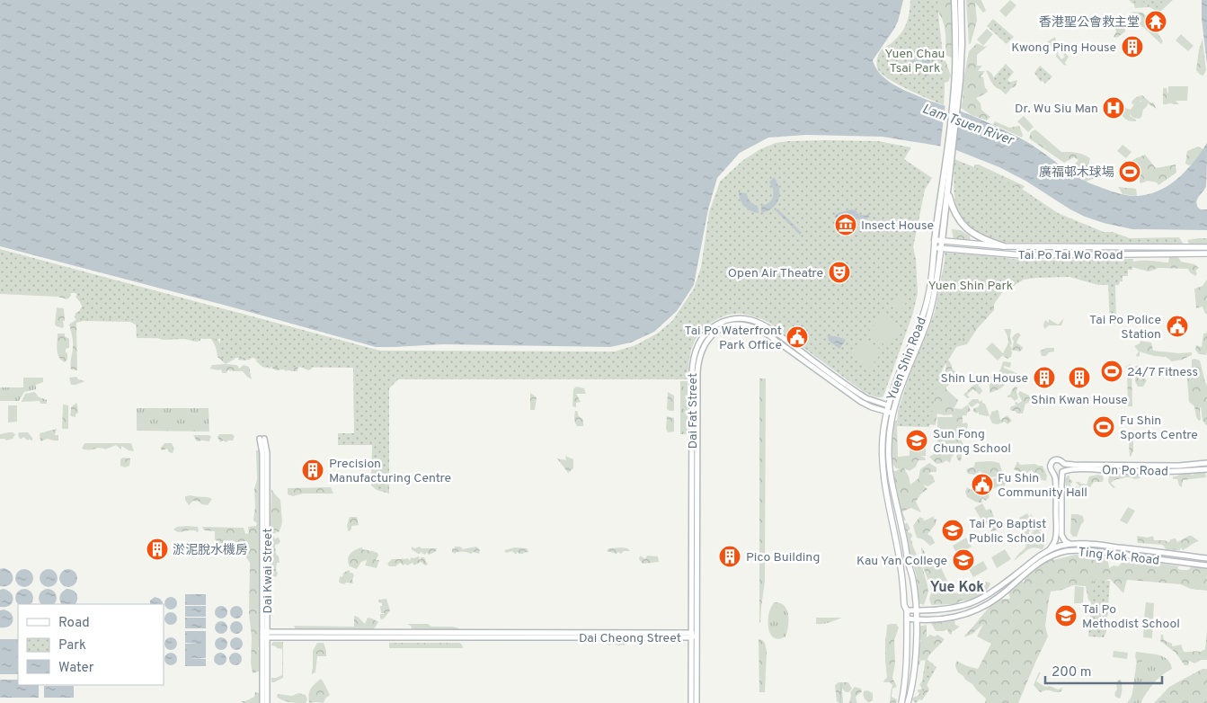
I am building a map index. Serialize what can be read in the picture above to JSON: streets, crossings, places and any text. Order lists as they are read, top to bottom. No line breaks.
{"streets":{"main road":["Tai Po Tai Wo Road","Yuen Shin Road"],"street":["Dai Fat Street","On Po Road","Ting Kok Road","Dai Kwai Street","Dai Cheong Street"]},"crossings":[["Tai Po Tai Wo Road","Yuen Shin Road"],["Yuen Shin Road","Dai Fat Street"],["Yuen Shin Road","Ting Kok Road"],["Dai Fat Street","Dai Cheong Street"],["Dai Kwai Street","Dai Cheong Street"]],"districts":["Yue Kok"],"water":["Lam Tsuen River"],"parks":["Yuen Chau Tsai Park","Yuen Shin Park"],"places":{"temple":["香港聖公會救主堂"],"building":["Kwong Ping House","Shin Lun House","Shin Kwan House","Precision Manufacturing Centre","淤泥脫水機房","Pico Building"],"hospital":["Dr. Wu Siu Man"],"sports":["廣福邨木球場","24/7 Fitness","Fu Shin Sports Centre"],"museum":["Insect House"],"theatre":["Open Air Theatre"],"public building":["Tai Po Police Station","Tai Po Waterfront Park Office","Fu Shin Community Hall"],"school or university":["Sun Fong Chung School","Tai Po Baptist Public School","Kau Yan College","Tai Po Methodist School"]},"legend":["Road","Park","Water"],"scale_bar":"200 m"}
